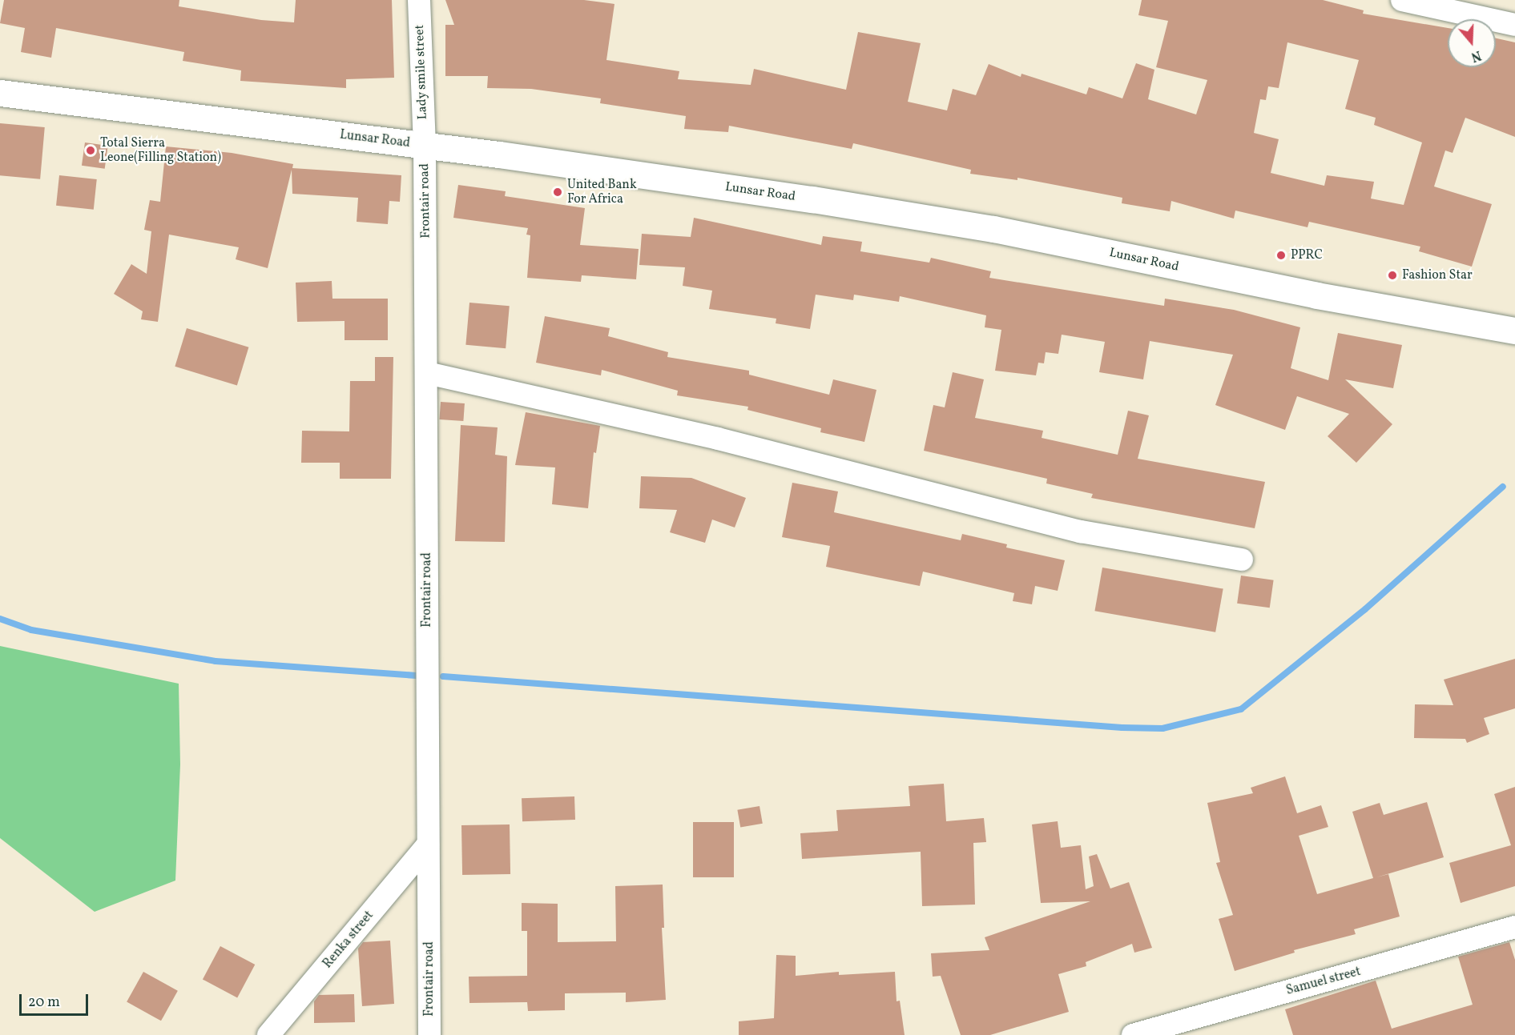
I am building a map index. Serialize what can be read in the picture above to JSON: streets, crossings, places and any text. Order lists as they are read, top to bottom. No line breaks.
{"streets":{"main road":["Lunsar Road"],"street":["Lady smile street","Frontair road","Renka street","Samuel street"]},"crossings":[["Lady smile street","Lunsar Road"],["Lady smile street","Frontair road"],["Lunsar Road","Frontair road"],["Frontair road","Renka street"]],"places":["Total Sierra Leone(Filling Station)","United Bank For Africa","PPRC","Fashion Star"],"scale_bar":"20 m","north":"bottom"}
